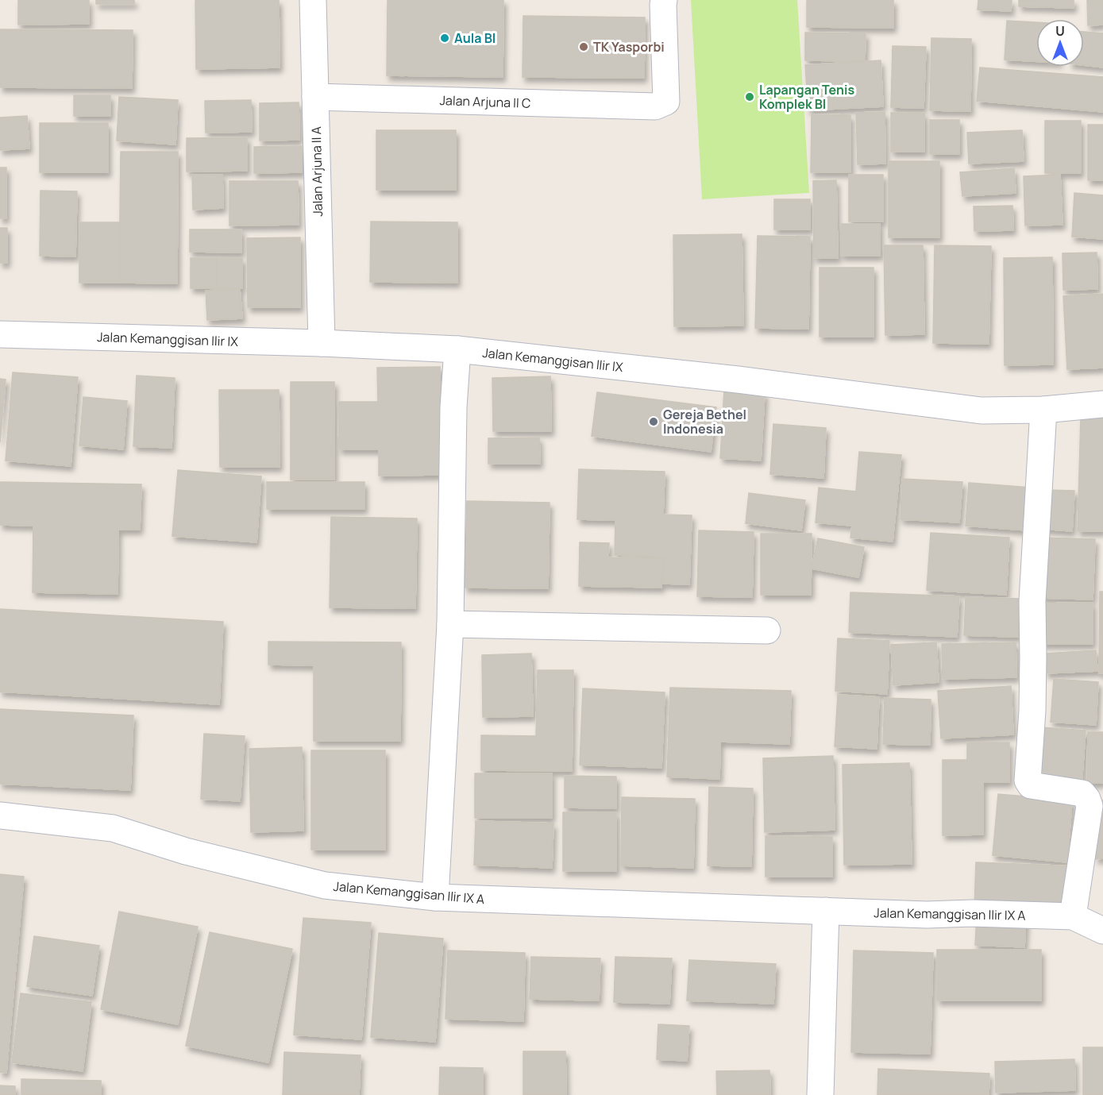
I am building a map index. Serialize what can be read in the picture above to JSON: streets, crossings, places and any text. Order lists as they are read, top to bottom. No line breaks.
{"streets":{"street":["Jalan Arjuna II C","Jalan Arjuna II A","Jalan Kemanggisan Ilir IX","Jalan Kemanggisan Ilir IX A"]},"crossings":[["Jalan Arjuna II C","Jalan Arjuna II A"],["Jalan Arjuna II A","Jalan Kemanggisan Ilir IX"]],"places":["Aula BI","TK Yasporbi","Lapangan Tenis Komplek BI","Gereja Bethel Indonesia"],"north":"top"}
